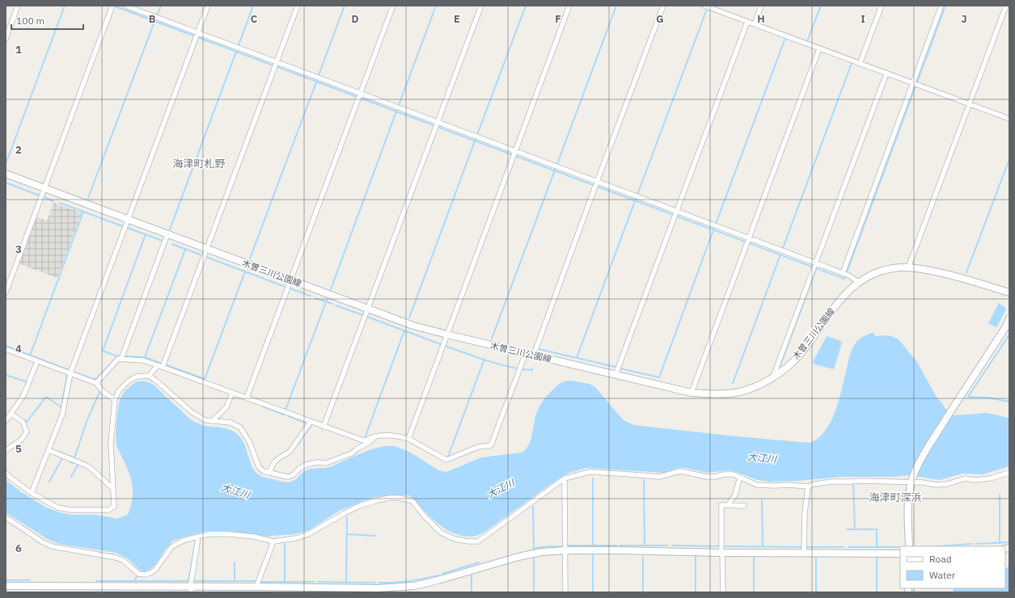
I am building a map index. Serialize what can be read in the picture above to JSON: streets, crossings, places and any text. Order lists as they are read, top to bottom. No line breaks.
{"streets":{"street":["木曽三川公園線"]},"districts":["海津町札野","海津町深浜"],"water":["大江川"],"legend":["Road","Water"],"scale_bar":"100 m","grid":{"columns":["B","C","D","E","F","G","H","I","J"],"rows":["1","2","3","4","5","6"]}}
